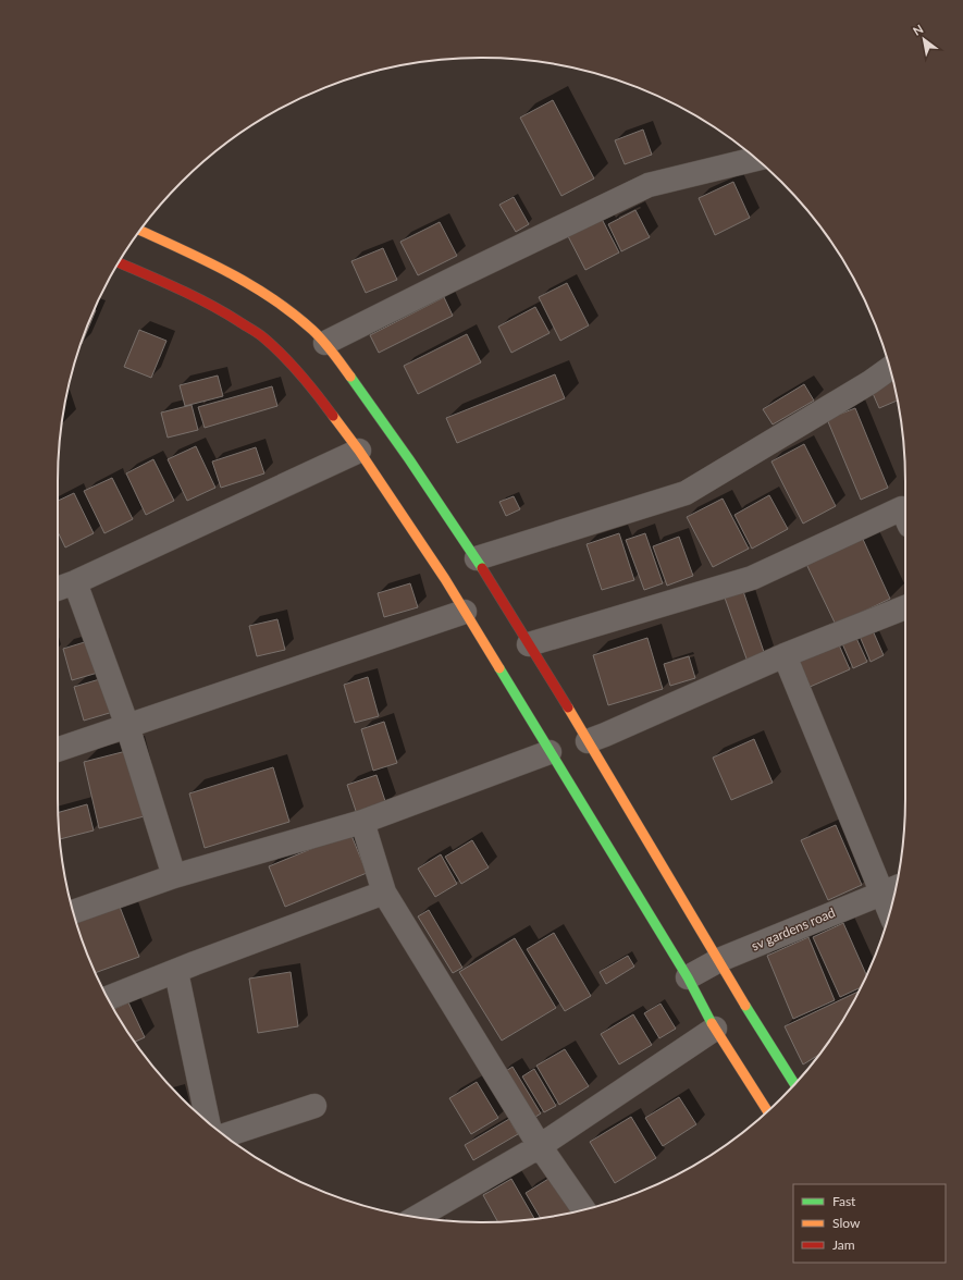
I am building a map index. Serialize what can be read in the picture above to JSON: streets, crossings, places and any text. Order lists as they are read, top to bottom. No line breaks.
{"streets":{"street":["sv gardens road"]},"legend":["Fast","Slow","Jam"],"north":"top left"}
